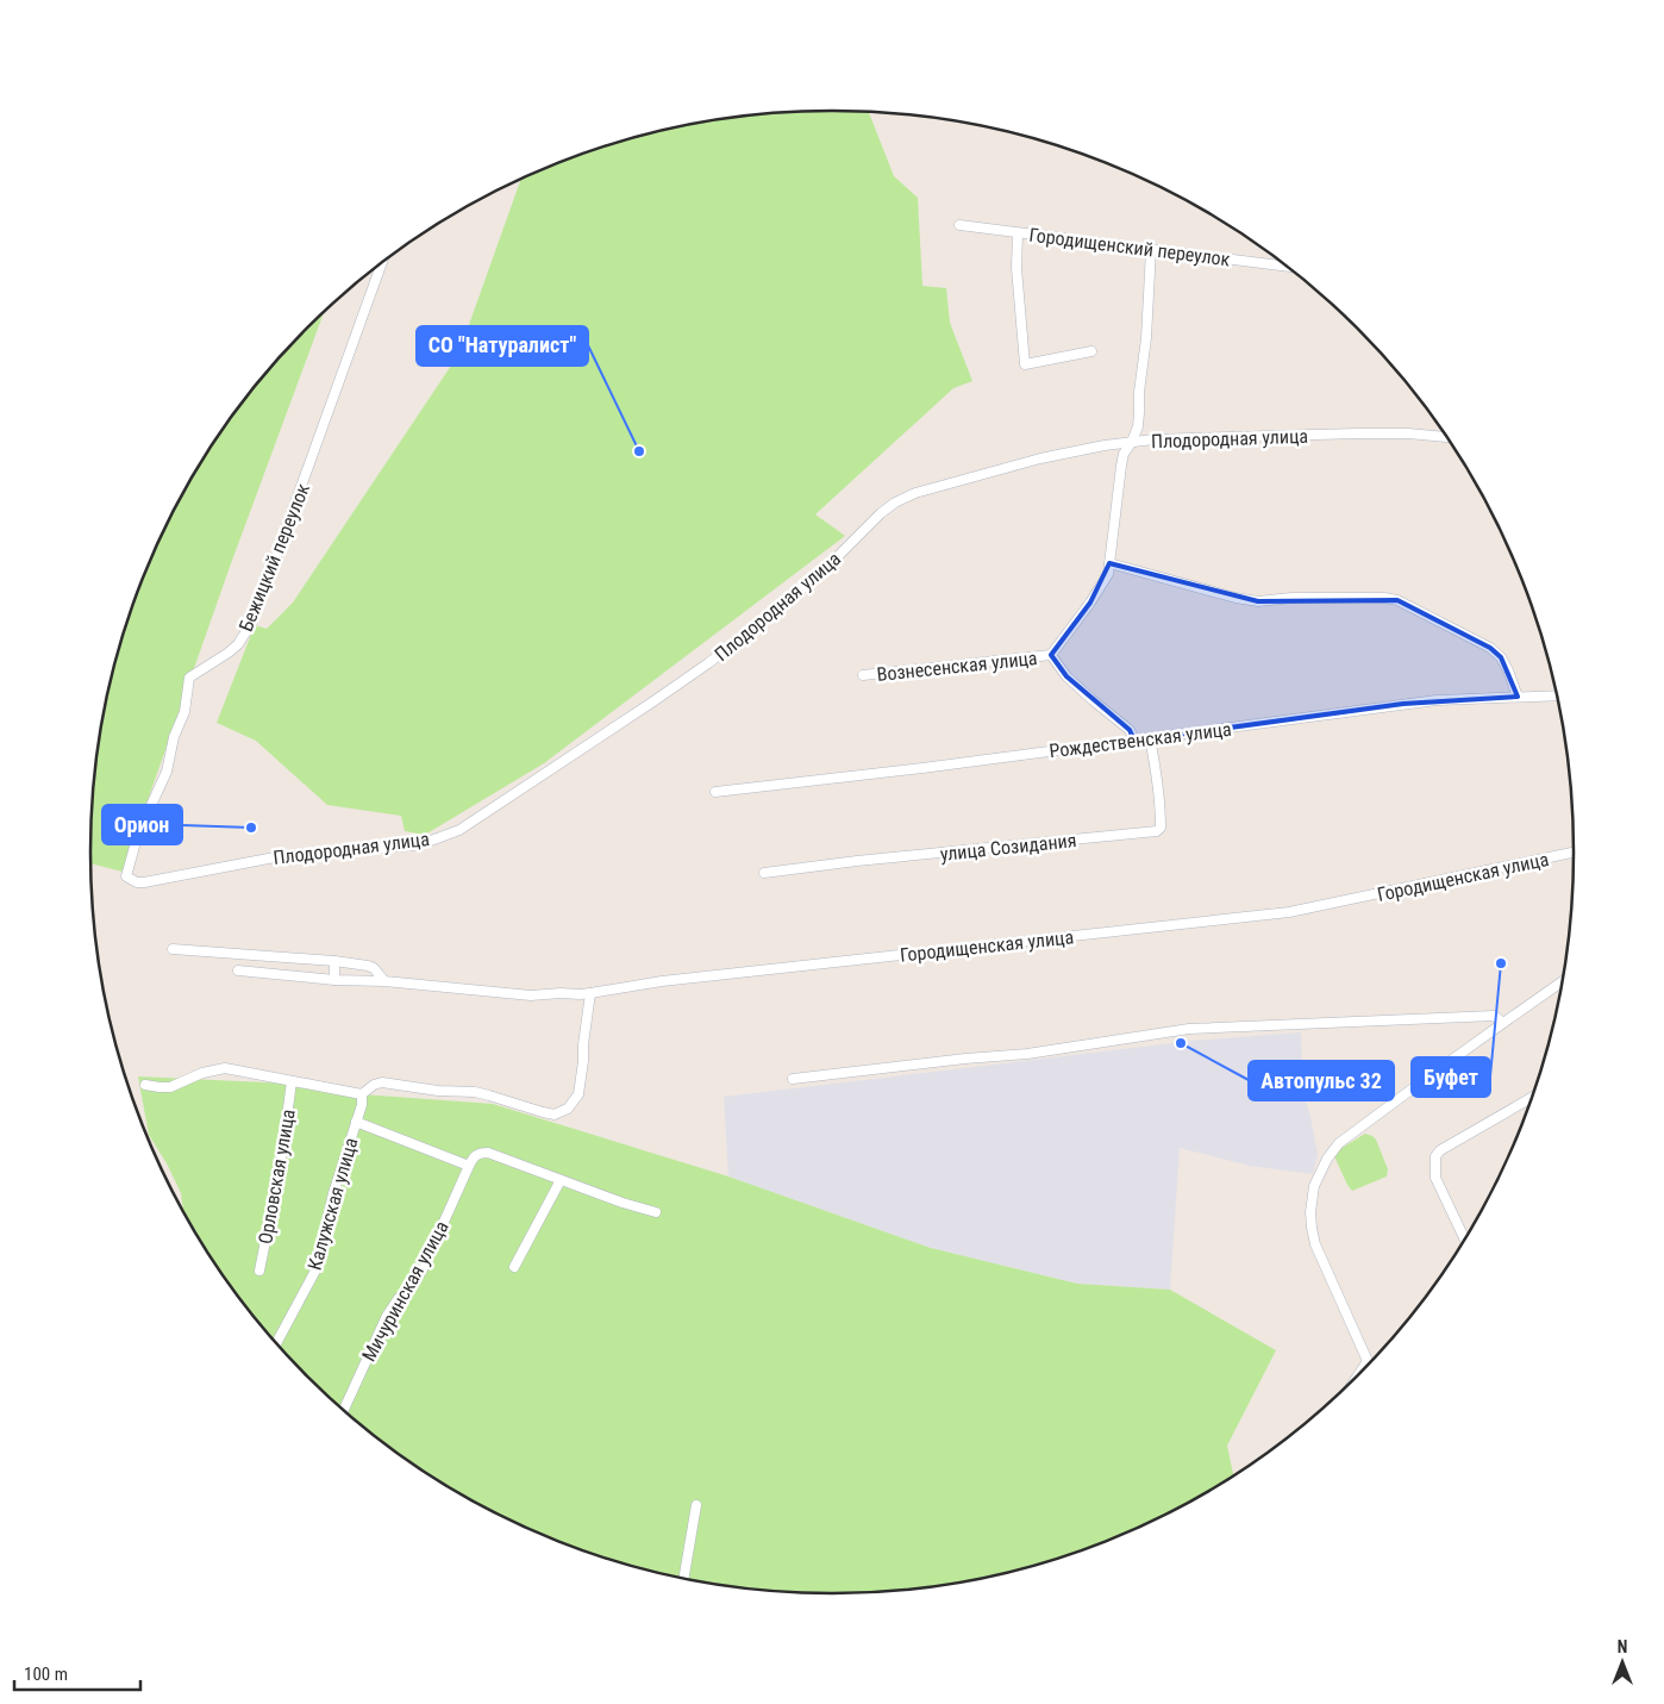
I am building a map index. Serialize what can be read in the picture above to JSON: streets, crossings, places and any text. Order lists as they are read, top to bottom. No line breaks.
{"streets":{"street":["Городищенский переулок","Плодородная улица","Бежицкий переулок","Вознесенская улица","Рождественская улица","улица Созидания","Городищенская улица","Орловская улица","Калужская улица","Мичуринская улица"]},"crossings":[["Плодородная улица","Бежицкий переулок"],["Рождественская улица","улица Созидания"]],"places":["СО \"Натуралист\"","Орион","Буфет","Автопульс 32"],"scale_bar":"100 m","north":"top"}
